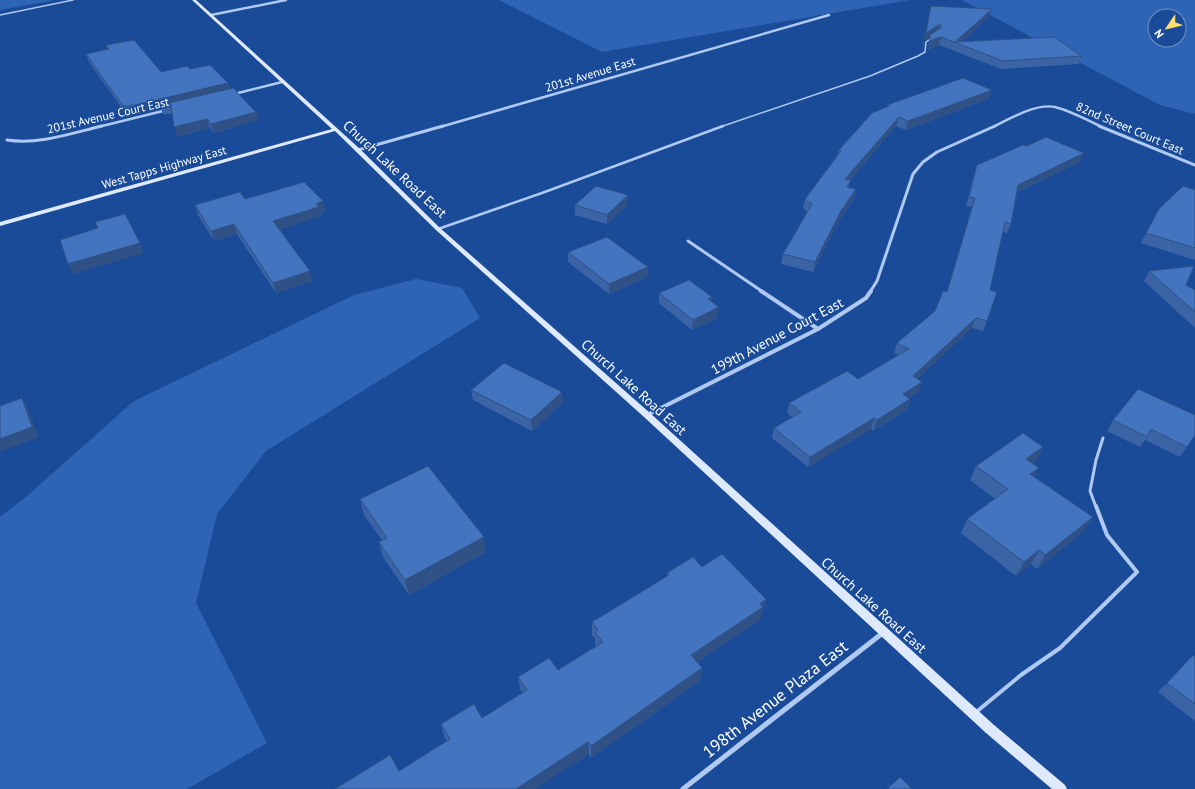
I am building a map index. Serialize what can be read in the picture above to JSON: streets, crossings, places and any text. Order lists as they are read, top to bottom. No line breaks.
{"streets":{"street":["201st Avenue East","201st Avenue Court East","82nd Street Court East","West Tapps Highway East","Church Lake Road East","199th Avenue Court East","198th Avenue Plaza East"]},"crossings":[["201st Avenue East","Church Lake Road East"],["82nd Street Court East","199th Avenue Court East"],["West Tapps Highway East","Church Lake Road East"],["Church Lake Road East","199th Avenue Court East"],["Church Lake Road East","198th Avenue Plaza East"]],"north":"bottom left"}
